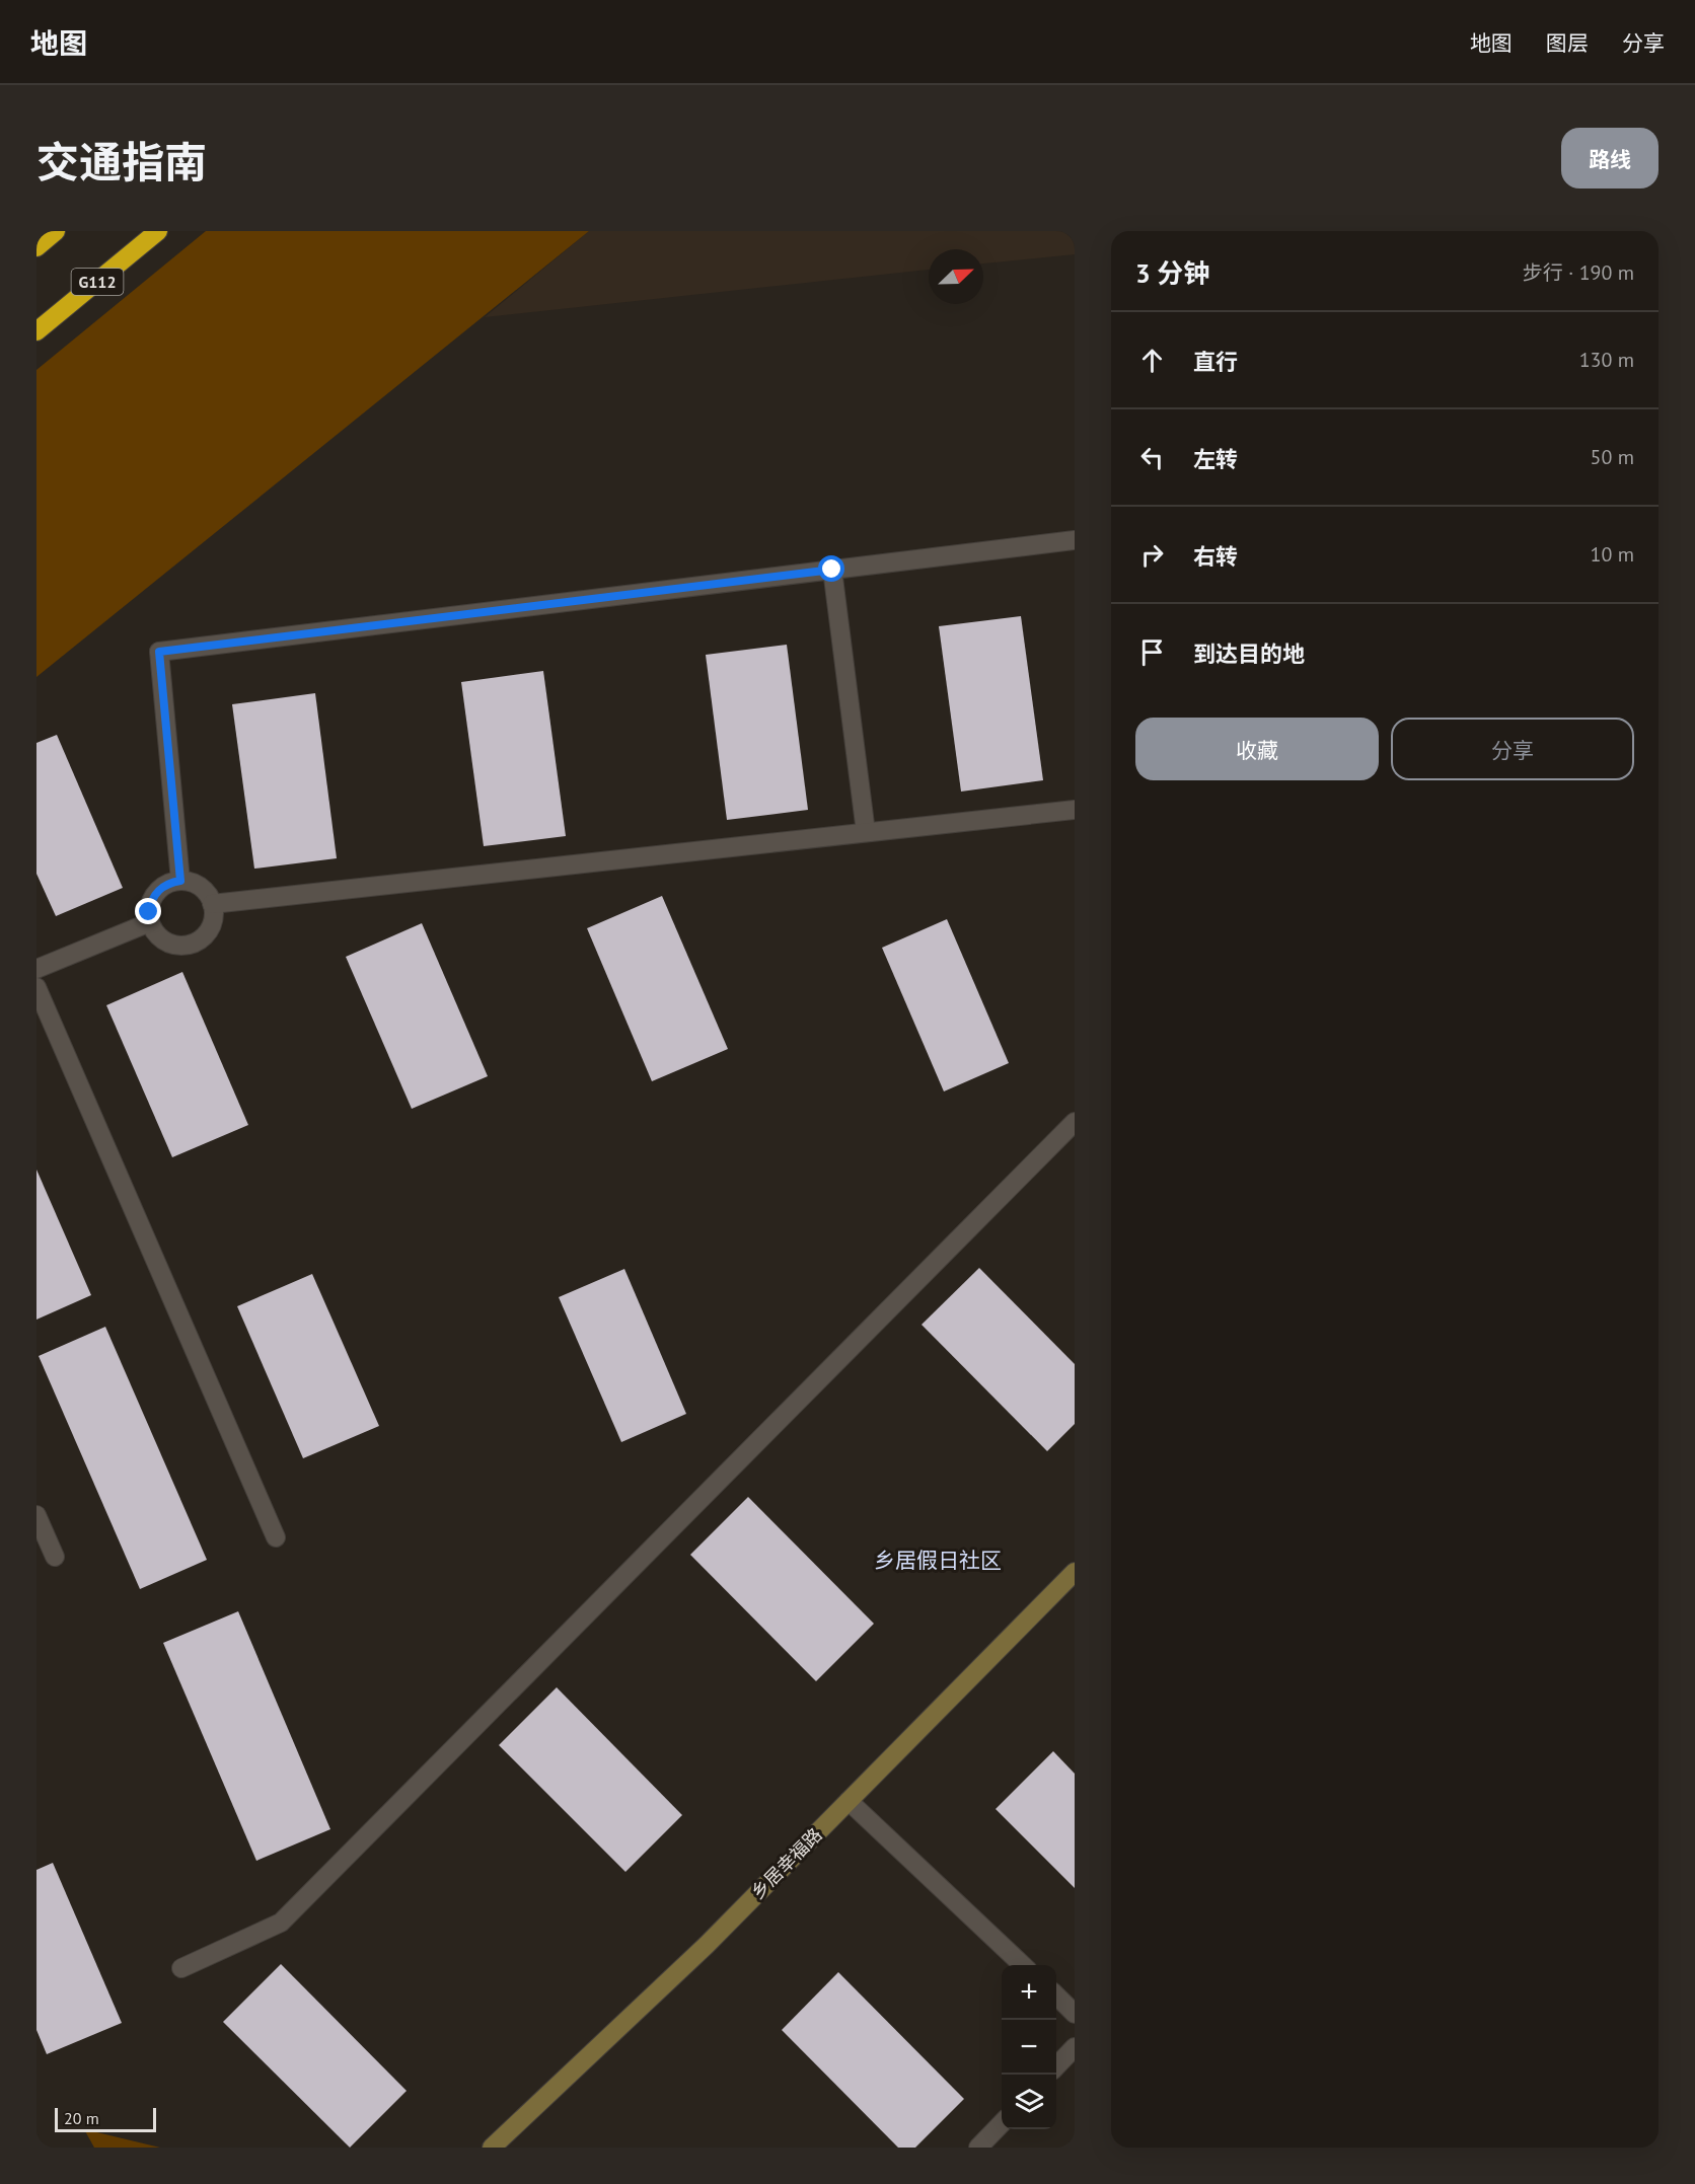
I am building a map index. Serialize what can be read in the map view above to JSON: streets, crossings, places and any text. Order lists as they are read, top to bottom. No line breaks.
{"streets":{"highway":["G112"],"street":["乡居幸福路"]},"districts":["乡居假日社区"],"scale_bar":"20 m","north":"top right","page":{"header":"地图","nav":["地图","图层","分享"],"title":"交通指南","buttons":["路线",["收藏","分享"]],"heading":["3 分钟","步行 · 190 m"],"list":[["直行","130 m"],["左转","50 m"],["右转","10 m"],"到达目的地"],"map_buttons":["+","−"],"scale":"20 m"}}
